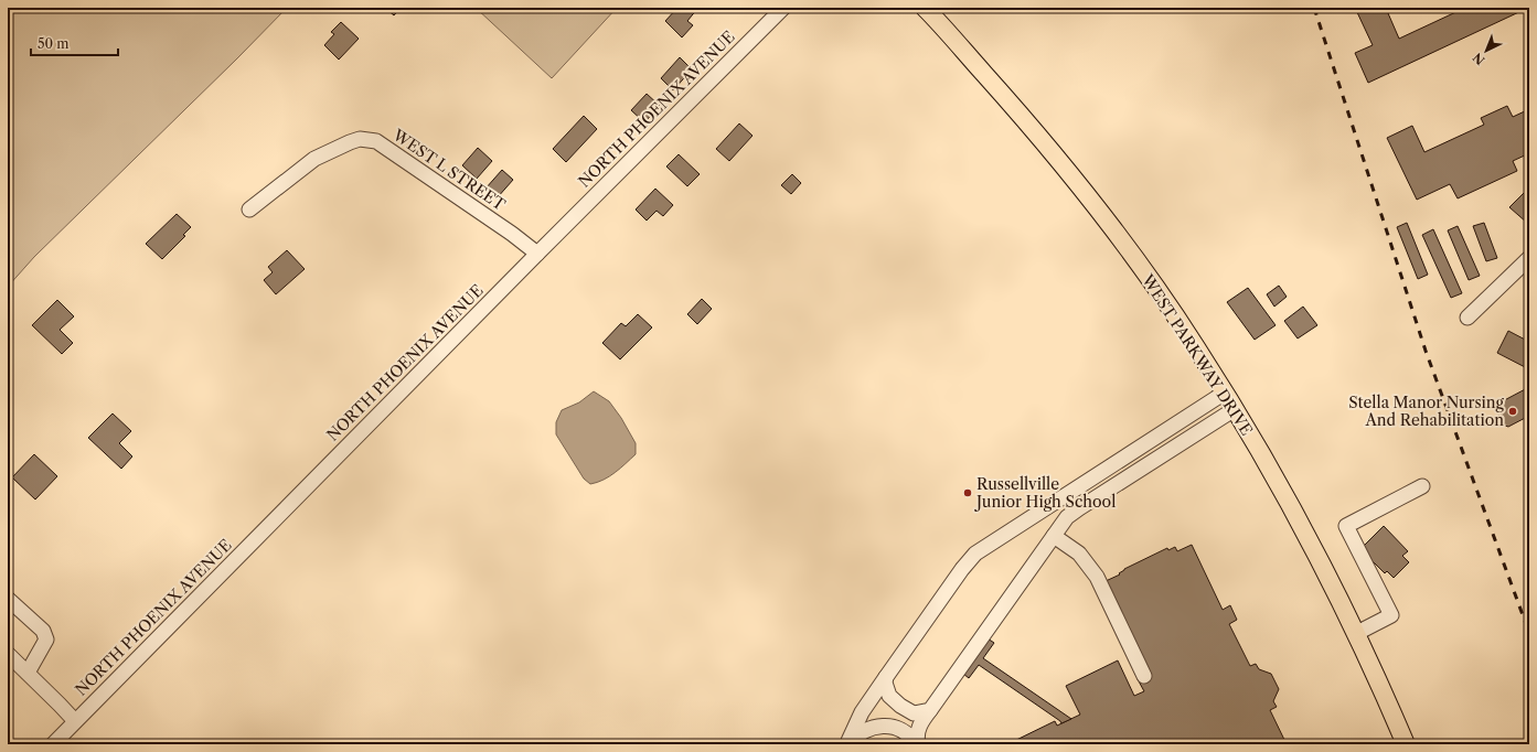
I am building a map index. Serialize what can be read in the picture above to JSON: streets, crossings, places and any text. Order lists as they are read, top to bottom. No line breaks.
{"streets":{"main road":["WEST PARKWAY DRIVE"],"street":["NORTH PHOENIX AVENUE","WEST L STREET"]},"crossings":[["NORTH PHOENIX AVENUE","WEST L STREET"]],"places":["Stella Manor Nursing And Rehabilitation","Russellville Junior High School"],"scale_bar":"50 m","north":"bottom left"}
